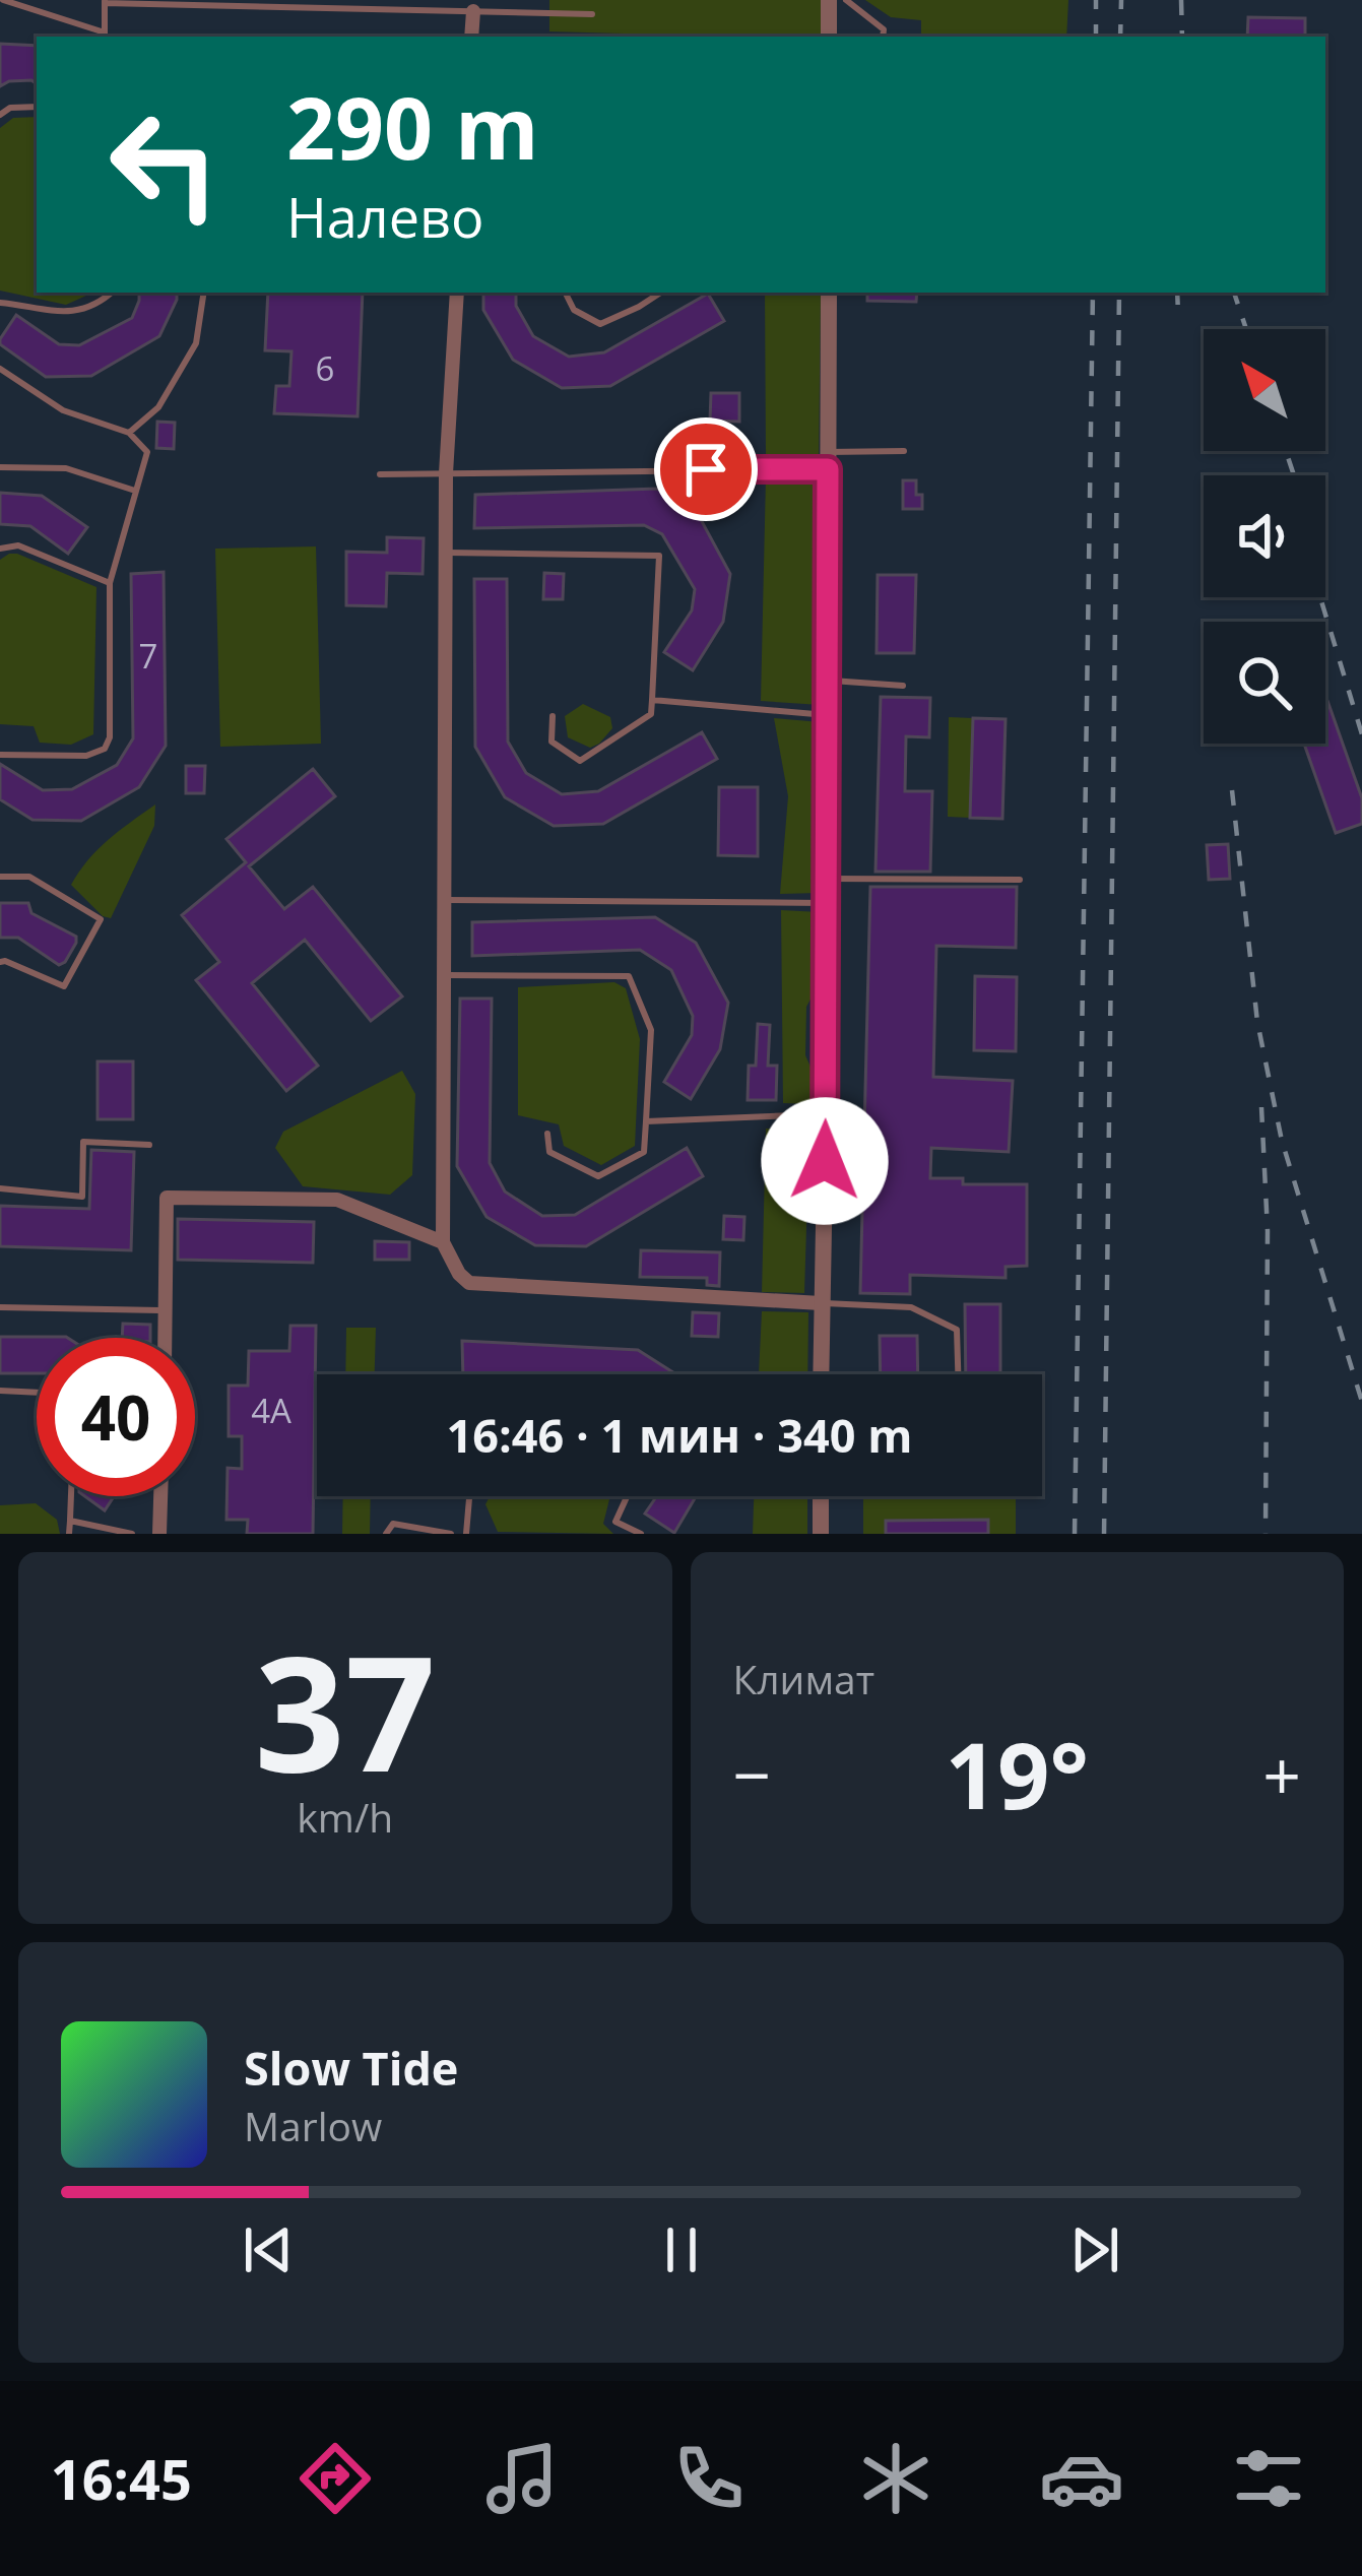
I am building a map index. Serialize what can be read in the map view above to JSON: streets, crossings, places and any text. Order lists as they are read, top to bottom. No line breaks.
{"house_numbers":["6","7","4А"],"north":"top left","page":{"turn":["290 m","Налево"],"limit":"40","trip":"16:46 · 1 мин · 340 m","tile":[["37","km/h"],"Климат"],"heat":["−","19°","+"],"song":["Slow Tide","Marlow"],"tabs":"16:45"}}
